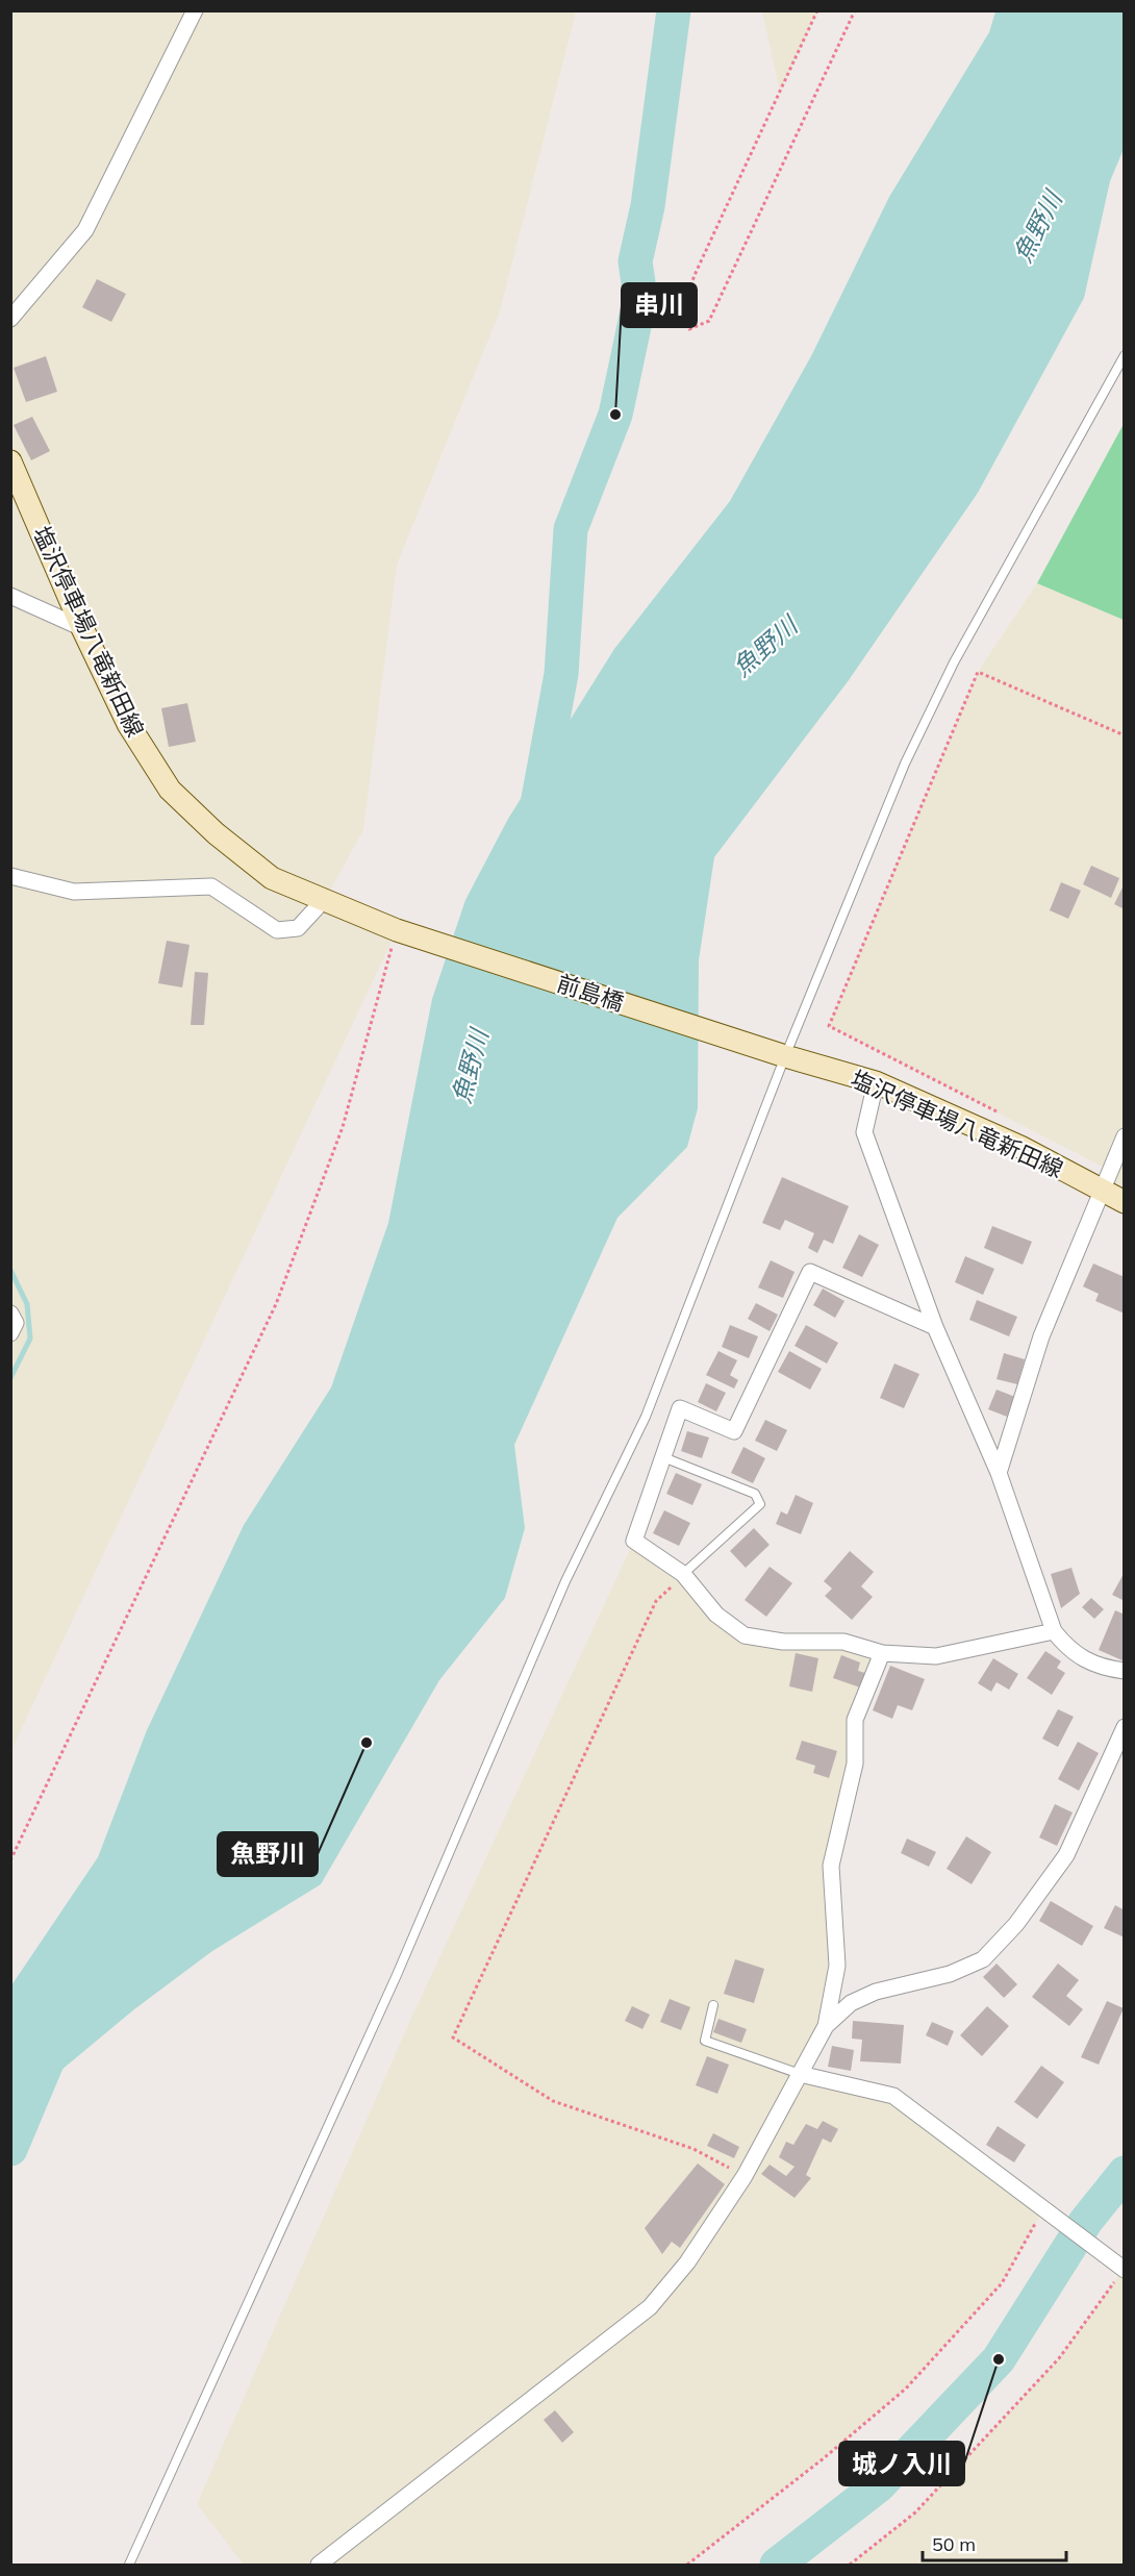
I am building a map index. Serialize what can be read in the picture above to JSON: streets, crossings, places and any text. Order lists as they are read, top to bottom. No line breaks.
{"streets":{"main road":["塩沢停車場八竜新田線","前島橋"]},"crossings":[["塩沢停車場八竜新田線","前島橋"]],"water":["魚野川"],"places":["串川","魚野川","城ノ入川"],"scale_bar":"50 m"}
